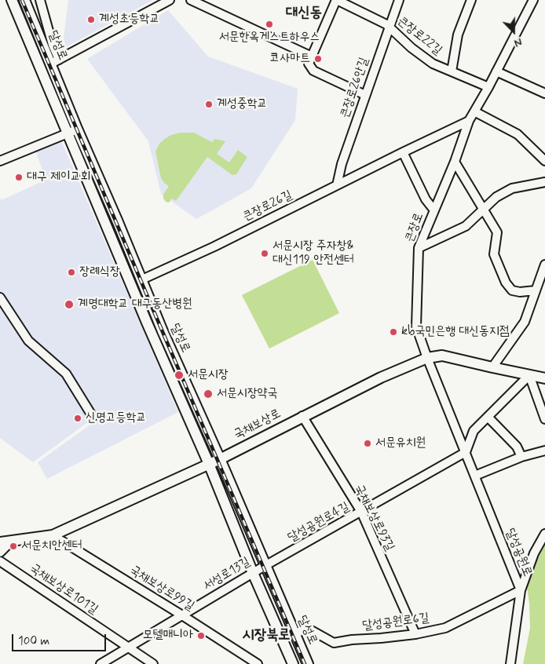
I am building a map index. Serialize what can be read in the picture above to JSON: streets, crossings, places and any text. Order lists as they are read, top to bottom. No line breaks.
{"streets":{"main road":["달성로","국채보상로"],"street":["큰장로22길","큰장로26안길","큰장로26길","큰장로","국채보상로93길","달성공원로4길","달성공원로","서성로13길","국채보상로99길","국채보상로101길","달성공원로6길"]},"crossings":[["큰장로22길","큰장로26안길"],["큰장로22길","큰장로"],["달성로","큰장로26길"],["달성로","국채보상로"],["달성로","달성공원로4길"],["달성로","서성로13길"],["달성로","달성공원로6길"],["큰장로26안길","큰장로26길"],["큰장로26길","큰장로"],["큰장로","국채보상로"],["큰장로","달성공원로"],["국채보상로","국채보상로93길"],["국채보상로","달성공원로"],["국채보상로","국채보상로99길"],["국채보상로93길","달성공원로4길"],["국채보상로93길","달성공원로6길"],["달성공원로4길","달성공원로"],["달성공원로4길","서성로13길"],["달성공원로","달성공원로6길"],["서성로13길","국채보상로99길"],["서성로13길","국채보상로101길"]],"districts":["대신동","시장북로"],"places":["계성초등학교","서문한옥게스트하우스","코사마트","계성중학교","대구 제이교회","서문시장 주자창& 대신119 안전센터","장례식장","계명대학교 대구동산병원","kb국민은행 대신동지점","서문시장","서문시장약국","신명고등학교","서문유치원","서문치안센터","모텔매니아"],"scale_bar":"100 m","north":"bottom"}
